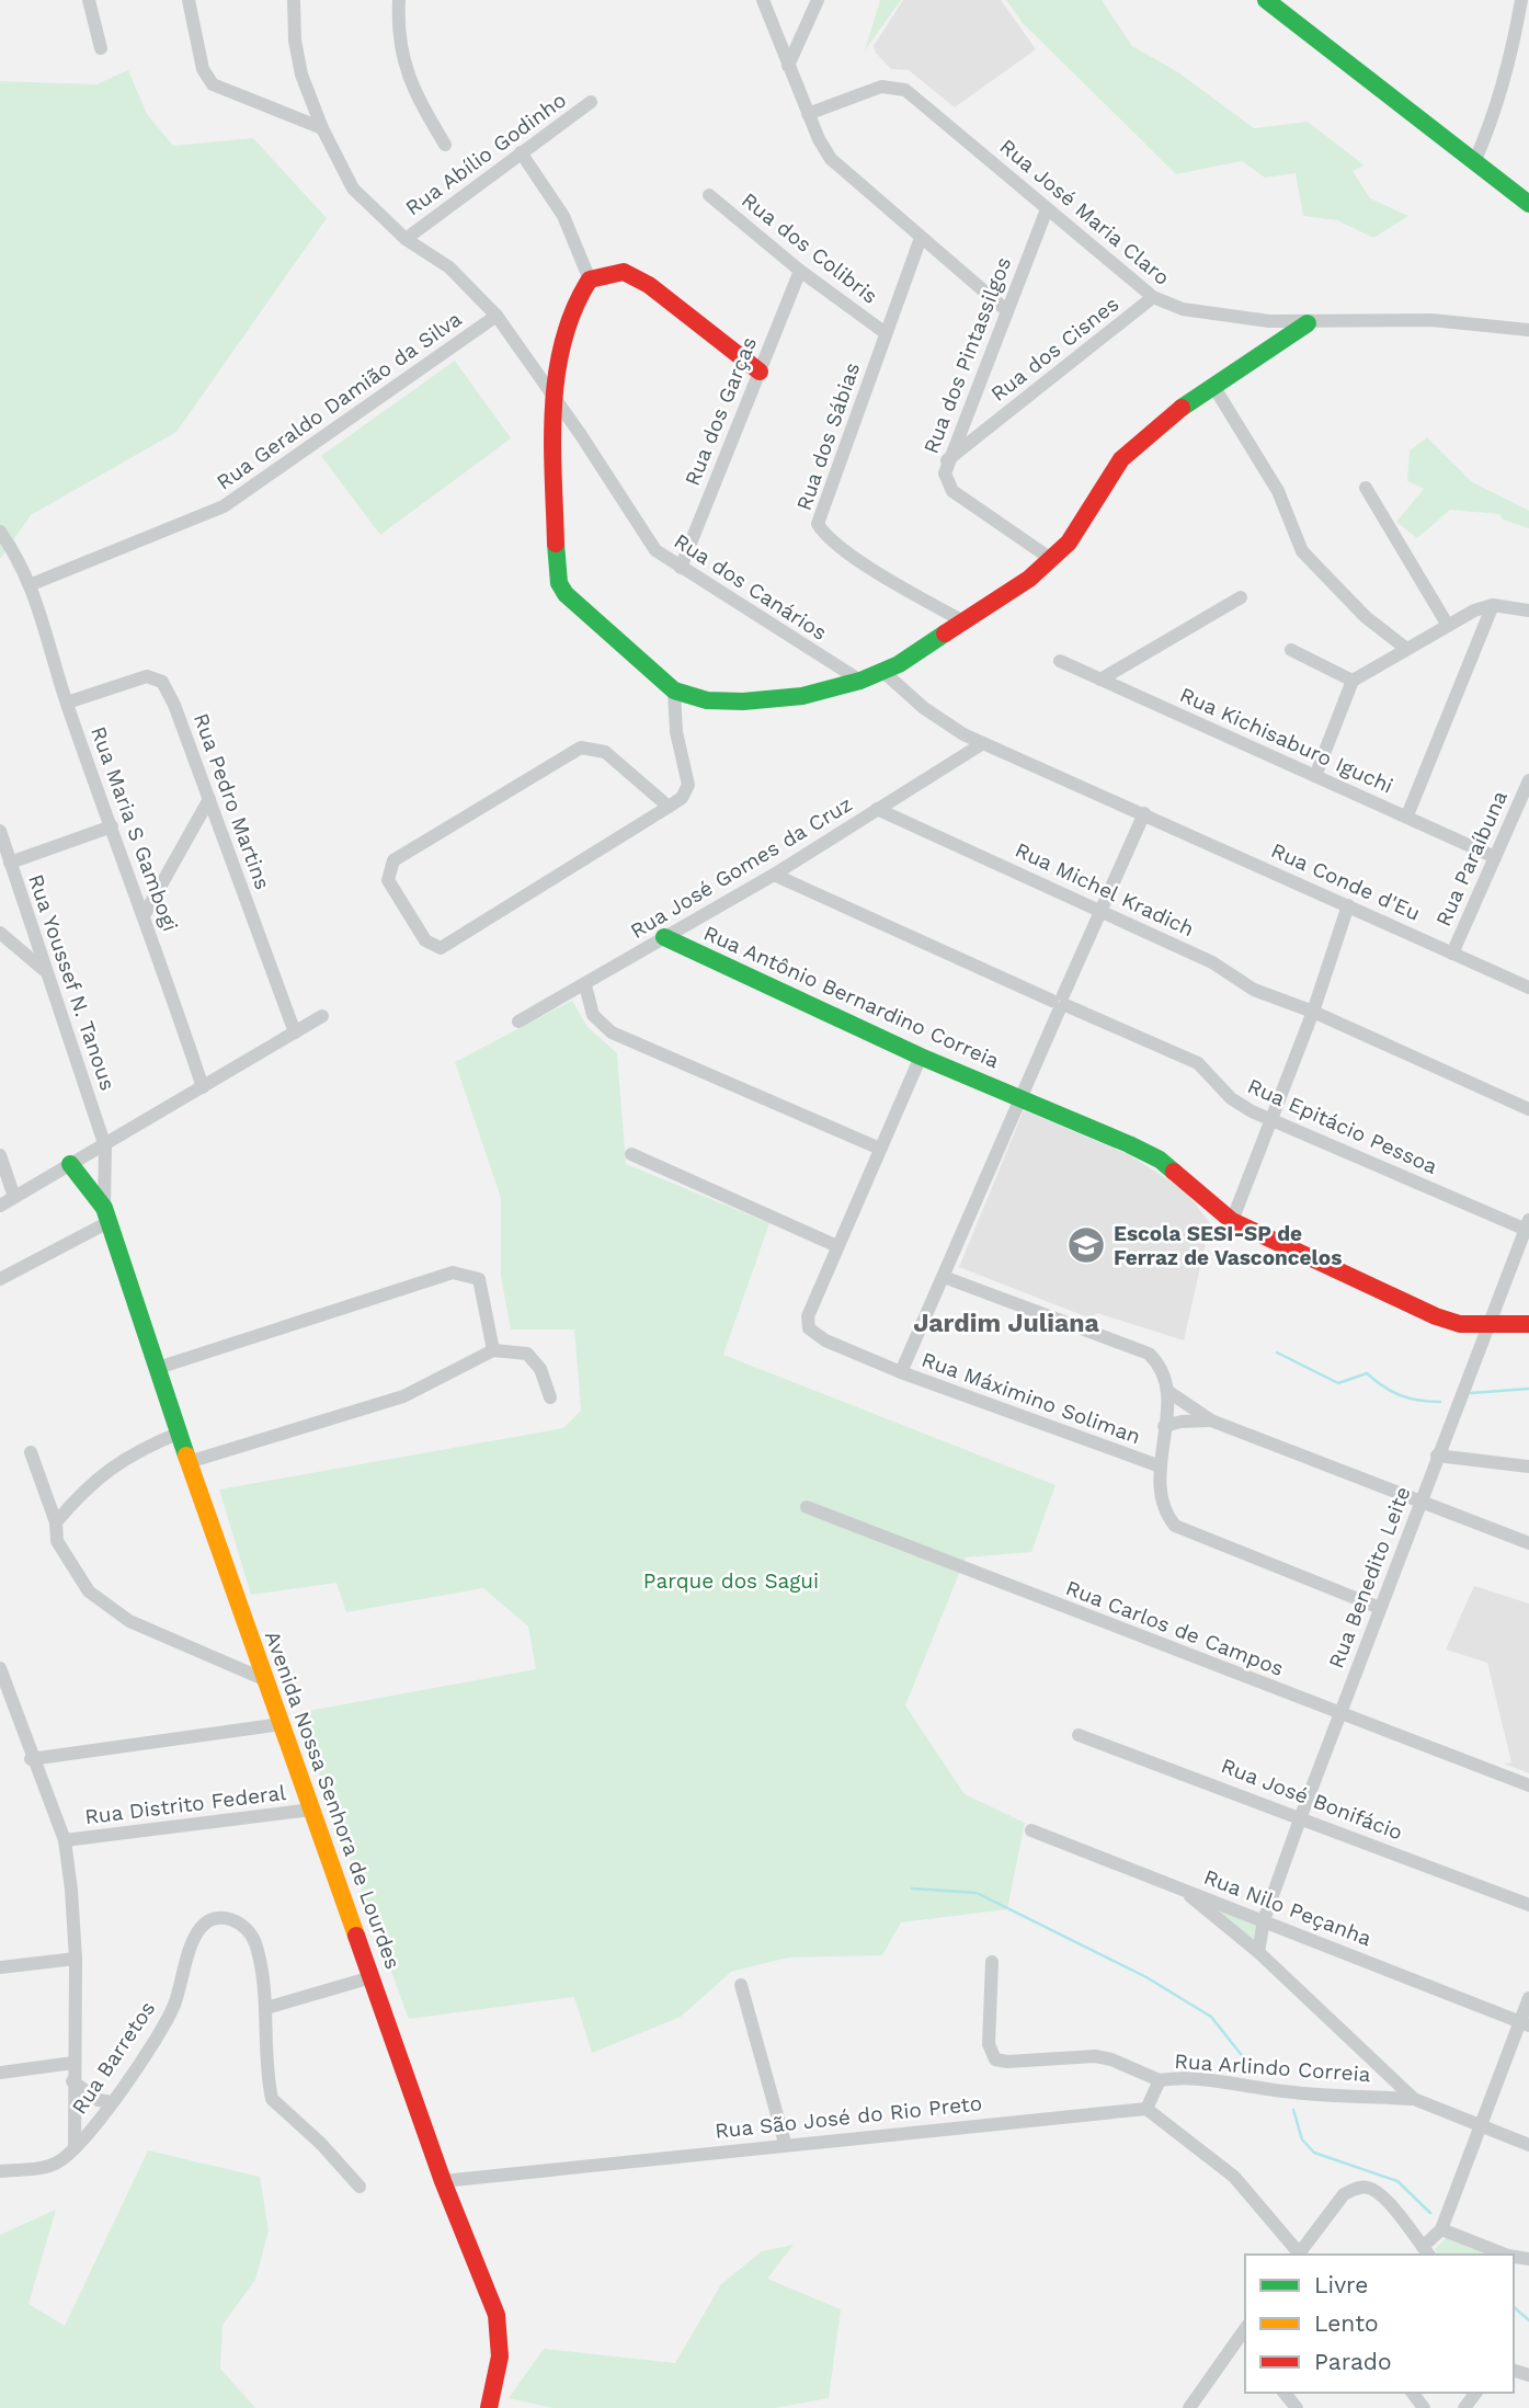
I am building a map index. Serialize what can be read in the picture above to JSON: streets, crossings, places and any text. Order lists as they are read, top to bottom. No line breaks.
{"streets":{"street":["Rua Abílio Godinho","Rua José Maria Claro","Rua dos Colibris","Rua dos Cisnes","Rua dos Pintassilgos","Rua Geraldo Damião da Silva","Rua dos Garças","Rua dos Sábias","Rua dos Canários","Rua Kichisaburo Iguchi","Rua Pedro Martins","Rua Maria S Gambogi","Rua Paraíbuna","Rua José Gomes da Cruz","Rua Conde d'Eu","Rua Michel Kradich","Rua Youssef N. Tanous","Rua Antônio Bernardino Correia","Rua Epitácio Pessoa","Rua Máximino Soliman","Rua Benedito Leite","Rua Carlos de Campos","Rua José Bonifácio","Avenida Nossa Senhora de Lourdes","Rua Distrito Federal","Rua Nilo Peçanha","Rua Barretos","Rua Arlindo Correia","Rua São José do Rio Preto"]},"crossings":[["Rua Abílio Godinho","Rua dos Canários"],["Rua José Maria Claro","Rua dos Cisnes"],["Rua José Maria Claro","Rua dos Pintassilgos"],["Rua dos Colibris","Rua dos Garças"],["Rua dos Colibris","Rua dos Sábias"],["Rua dos Cisnes","Rua dos Pintassilgos"],["Rua Geraldo Damião da Silva","Rua dos Canários"],["Rua Geraldo Damião da Silva","Rua Maria S Gambogi"],["Rua dos Garças","Rua dos Canários"],["Rua Kichisaburo Iguchi","Rua Paraíbuna"],["Rua Pedro Martins","Rua Maria S Gambogi"],["Rua Paraíbuna","Rua Conde d'Eu"],["Rua José Gomes da Cruz","Rua Conde d'Eu"],["Rua José Gomes da Cruz","Rua Michel Kradich"],["Rua José Gomes da Cruz","Rua Antônio Bernardino Correia"],["Rua José Gomes da Cruz","Rua Epitácio Pessoa"],["Rua Youssef N. Tanous","Avenida Nossa Senhora de Lourdes"],["Rua Antônio Bernardino Correia","Rua Benedito Leite"],["Rua Epitácio Pessoa","Rua Benedito Leite"],["Rua Benedito Leite","Rua Carlos de Campos"],["Rua Benedito Leite","Rua José Bonifácio"],["Rua Benedito Leite","Rua Nilo Peçanha"],["Avenida Nossa Senhora de Lourdes","Rua Distrito Federal"],["Avenida Nossa Senhora de Lourdes","Rua São José do Rio Preto"],["Rua Arlindo Correia","Rua São José do Rio Preto"]],"districts":["Jardim Juliana"],"parks":["Parque dos Sagui"],"places":{"school or university":["Escola SESI-SP de Ferraz de Vasconcelos"]},"legend":["Livre","Lento","Parado"]}
